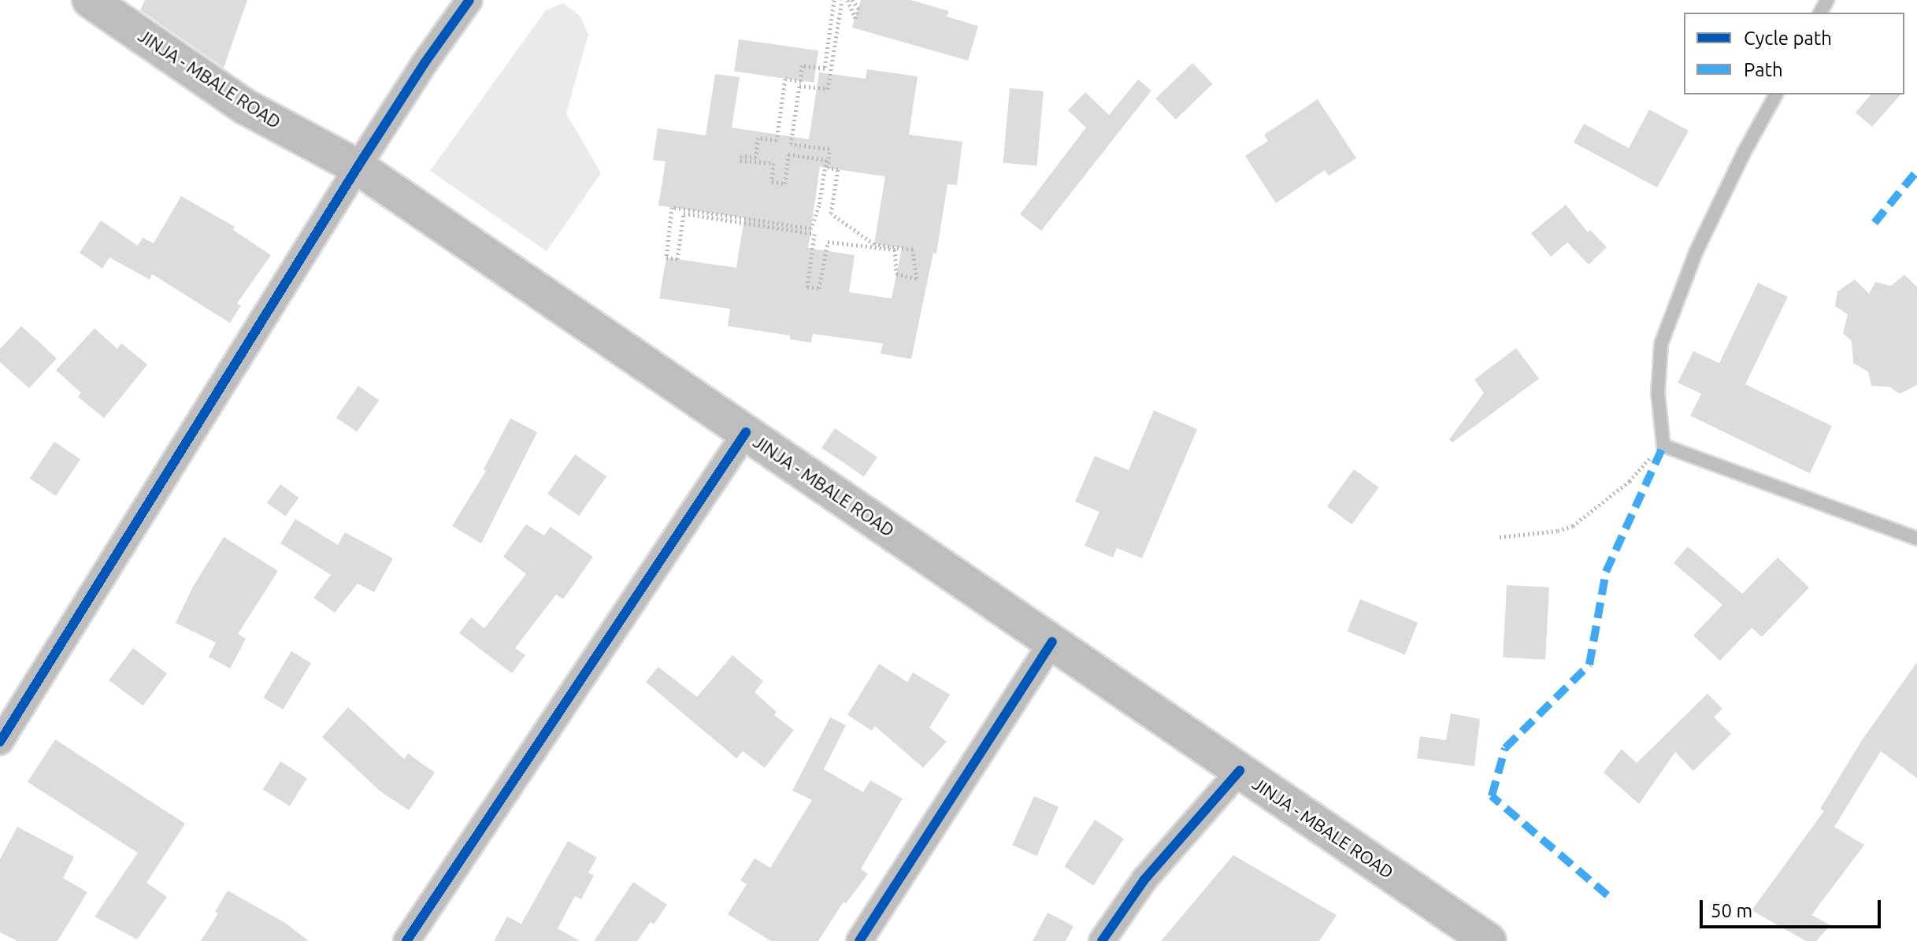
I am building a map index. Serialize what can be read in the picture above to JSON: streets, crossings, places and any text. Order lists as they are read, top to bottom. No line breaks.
{"streets":{"main road":["JINJA - MBALE ROAD"]},"legend":["Cycle path","Path"],"scale_bar":"50 m"}
